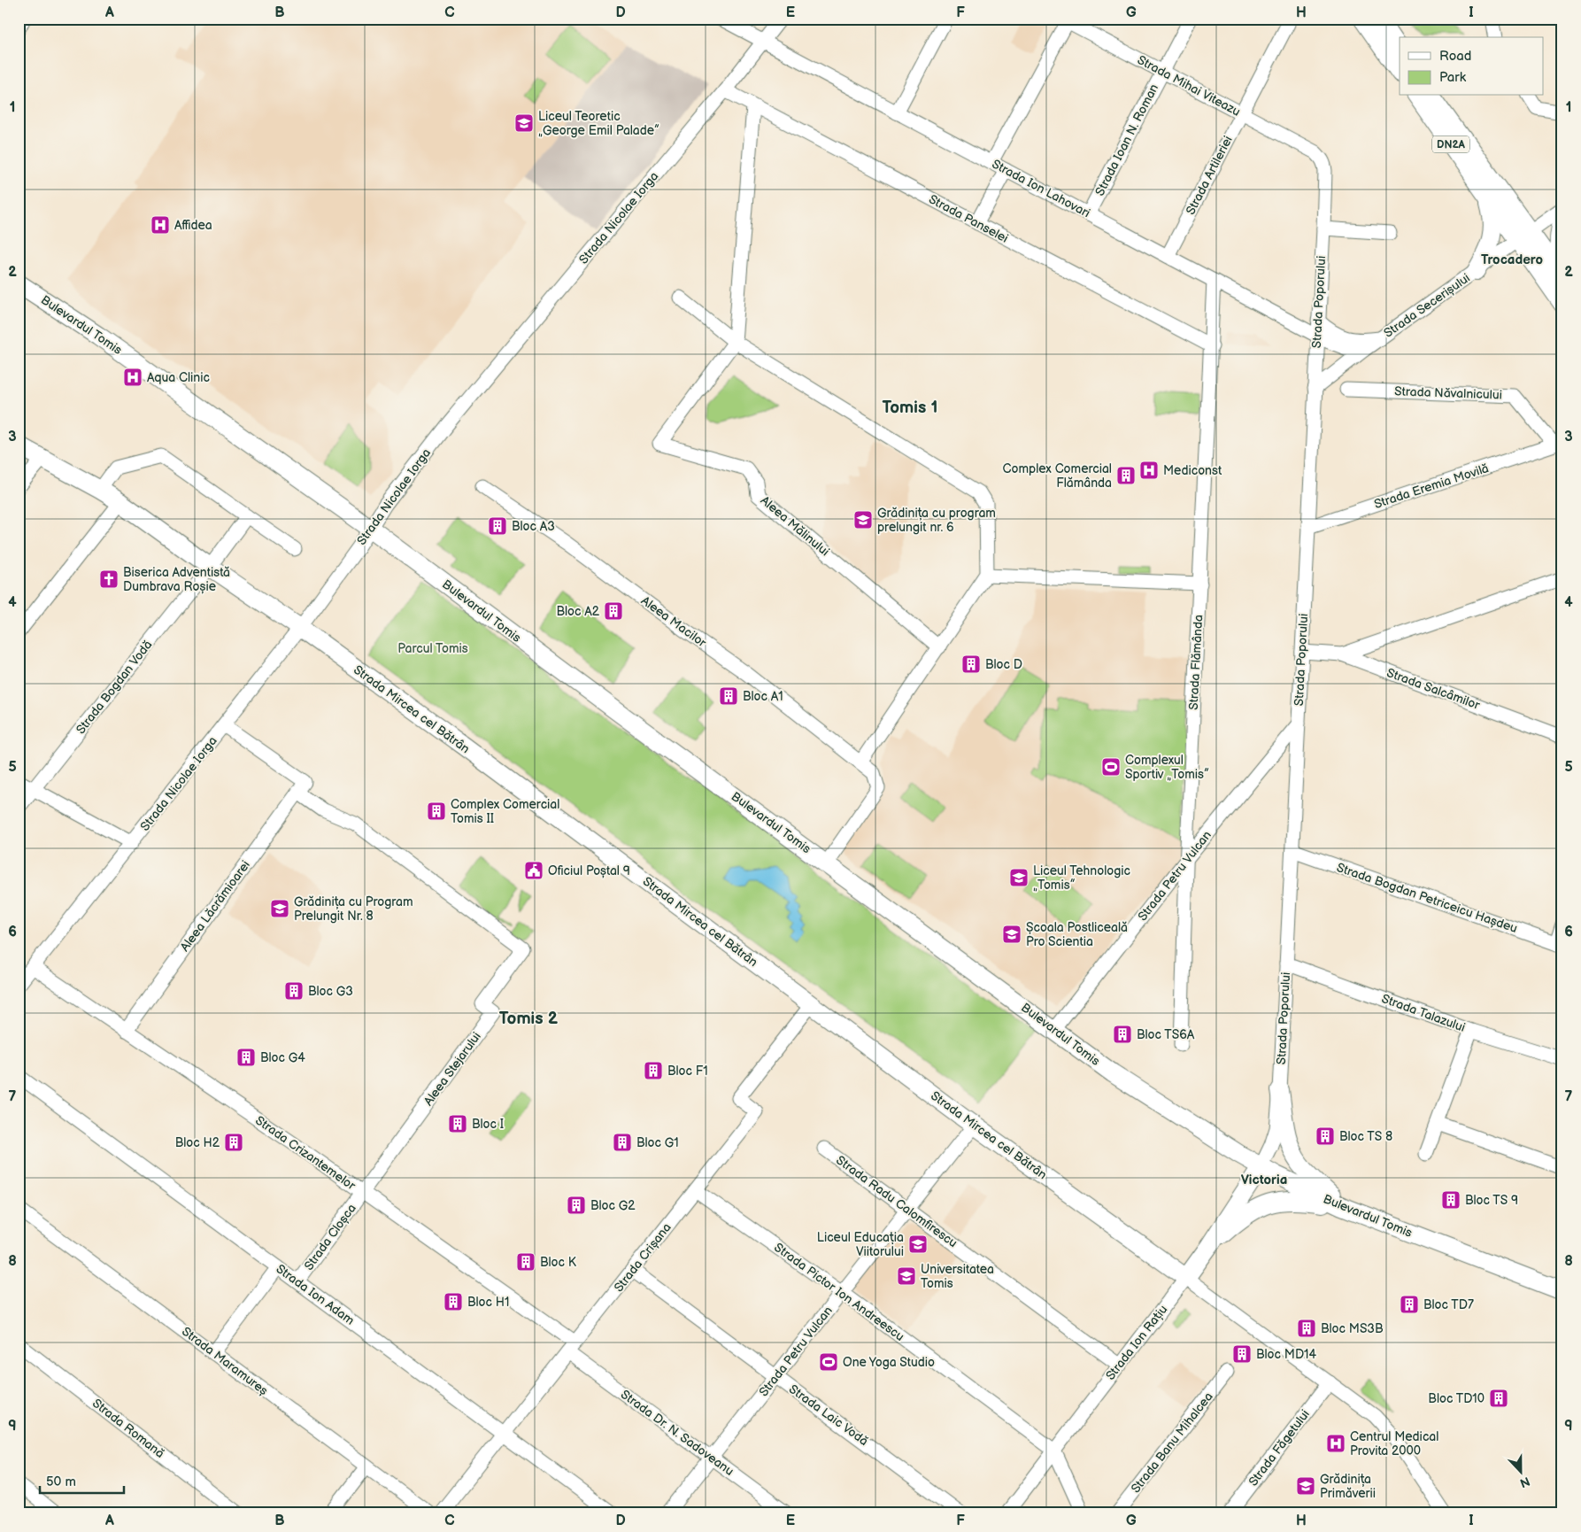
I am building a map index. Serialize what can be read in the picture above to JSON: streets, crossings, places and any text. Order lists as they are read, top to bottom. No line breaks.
{"streets":{"main road":["DN2A","Bulevardul Tomis","Strada Mircea cel Bătrân","Strada Ion Rațiu"],"street":["Strada Mihai Viteazu","Strada Ioan N. Roman","Strada Artileriei","Strada Ion Lahovari","Strada Nicolae Iorga","Strada Panselei","Strada Poporului","Strada Secerișului","Strada Năvalnicului","Strada Eremia Movilă","Aleea Mălinului","Aleea Macilor","Strada Flămânda","Strada Bogdan Vodă","Strada Salcâmilor","Strada Petru Vulcan","Strada Bogdan Petriceicu Hașdeu","Aleea Lăcrămioarei","Strada Talazului","Aleea Stejarului","Strada Crizantemelor","Strada Radu Calomfirescu","Strada Cloșca","Strada Crișana","Strada Pictor Ion Andreescu","Strada Ion Adam","Strada Maramureș","Strada Laic Vodă","Strada Romană","Strada Dr. N. Sadoveanu","Strada Banu Mihalcea","Strada Făgetului"]},"crossings":[["Strada Mihai Viteazu","Strada Ioan N. Roman"],["Strada Mihai Viteazu","Strada Artileriei"],["Strada Mihai Viteazu","Strada Poporului"],["Strada Ioan N. Roman","Strada Ion Lahovari"],["DN2A","Strada Secerișului"],["Strada Artileriei","Strada Ion Lahovari"],["Strada Ion Lahovari","Strada Nicolae Iorga"],["Strada Ion Lahovari","Strada Poporului"],["Strada Ion Lahovari","Strada Secerișului"],["Strada Ion Lahovari","Strada Flămânda"],["Strada Nicolae Iorga","Strada Panselei"],["Strada Nicolae Iorga","Bulevardul Tomis"],["Strada Nicolae Iorga","Strada Mircea cel Bătrân"],["Strada Nicolae Iorga","Strada Crizantemelor"],["Strada Panselei","Strada Flămânda"],["Strada Poporului","Strada Secerișului"],["Strada Poporului","Bulevardul Tomis"],["Strada Poporului","Strada Eremia Movilă"],["Strada Poporului","Strada Salcâmilor"],["Strada Poporului","Strada Petru Vulcan"],["Strada Poporului","Strada Bogdan Petriceicu Hașdeu"],["Strada Poporului","Strada Talazului"],["Strada Poporului","Strada Ion Rațiu"],["Bulevardul Tomis","Strada Petru Vulcan"],["Bulevardul Tomis","Strada Ion Rațiu"],["Strada Năvalnicului","Strada Eremia Movilă"],["Strada Flămânda","Strada Petru Vulcan"],["Strada Bogdan Vodă","Strada Mircea cel Bătrân"],["Strada Mircea cel Bătrân","Strada Petru Vulcan"],["Strada Mircea cel Bătrân","Strada Crișana"],["Strada Mircea cel Bătrân","Strada Ion Rațiu"],["Strada Mircea cel Bătrân","Strada Făgetului"],["Strada Petru Vulcan","Strada Radu Calomfirescu"],["Strada Petru Vulcan","Strada Pictor Ion Andreescu"],["Strada Petru Vulcan","Strada Laic Vodă"],["Strada Petru Vulcan","Strada Dr. N. Sadoveanu"],["Aleea Lăcrămioarei","Aleea Stejarului"],["Aleea Lăcrămioarei","Strada Crizantemelor"],["Aleea Stejarului","Strada Crizantemelor"],["Aleea Stejarului","Strada Cloșca"],["Strada Crizantemelor","Strada Cloșca"],["Strada Crizantemelor","Strada Crișana"],["Strada Crizantemelor","Strada Dr. N. Sadoveanu"],["Strada Radu Calomfirescu","Strada Ion Rațiu"],["Strada Cloșca","Strada Ion Adam"],["Strada Crișana","Strada Pictor Ion Andreescu"],["Strada Crișana","Strada Ion Adam"],["Strada Crișana","Strada Laic Vodă"],["Strada Crișana","Strada Dr. N. Sadoveanu"],["Strada Pictor Ion Andreescu","Strada Ion Rațiu"]],"districts":["Trocadero","Tomis 1","Tomis 2","Victoria"],"parks":["Parcul Tomis"],"places":{"school or university":["Liceul Teoretic „George Emil Palade”","Grădinița cu program prelungit nr. 6","Liceul Tehnologic „Tomis”","Grădinița cu Program Prelungit Nr. 8","Școala Postliceală Pro Scientia","Liceul Educația Viitorului","Universitatea Tomis","Grădinița Primăverii"],"hospital":["Affidea","Aqua Clinic","Mediconst","Centrul Medical Provita 2000"],"building":["Complex Comercial Flămânda","Bloc A3","Bloc A2","Bloc D","Bloc A1","Complex Comercial Tomis II","Bloc G3","Bloc TS6A","Bloc G4","Bloc F1","Bloc I","Bloc TS 8","Bloc H2","Bloc G1","Bloc TS 9","Bloc G2","Bloc K","Bloc H1","Bloc TD7","Bloc MS3B","Bloc MD14","Bloc TD10"],"church":["Biserica Adventistă Dumbrava Roșie"],"sports":["Complexul Sportiv „Tomis”","One Yoga Studio"],"public building":["Oficiul Poștal 9"]},"legend":["Road","Park"],"scale_bar":"50 m","north":"bottom","grid":{"columns":["A","B","C","D","E","F","G","H","I"],"rows":["1","2","3","4","5","6","7","8","9"]}}
